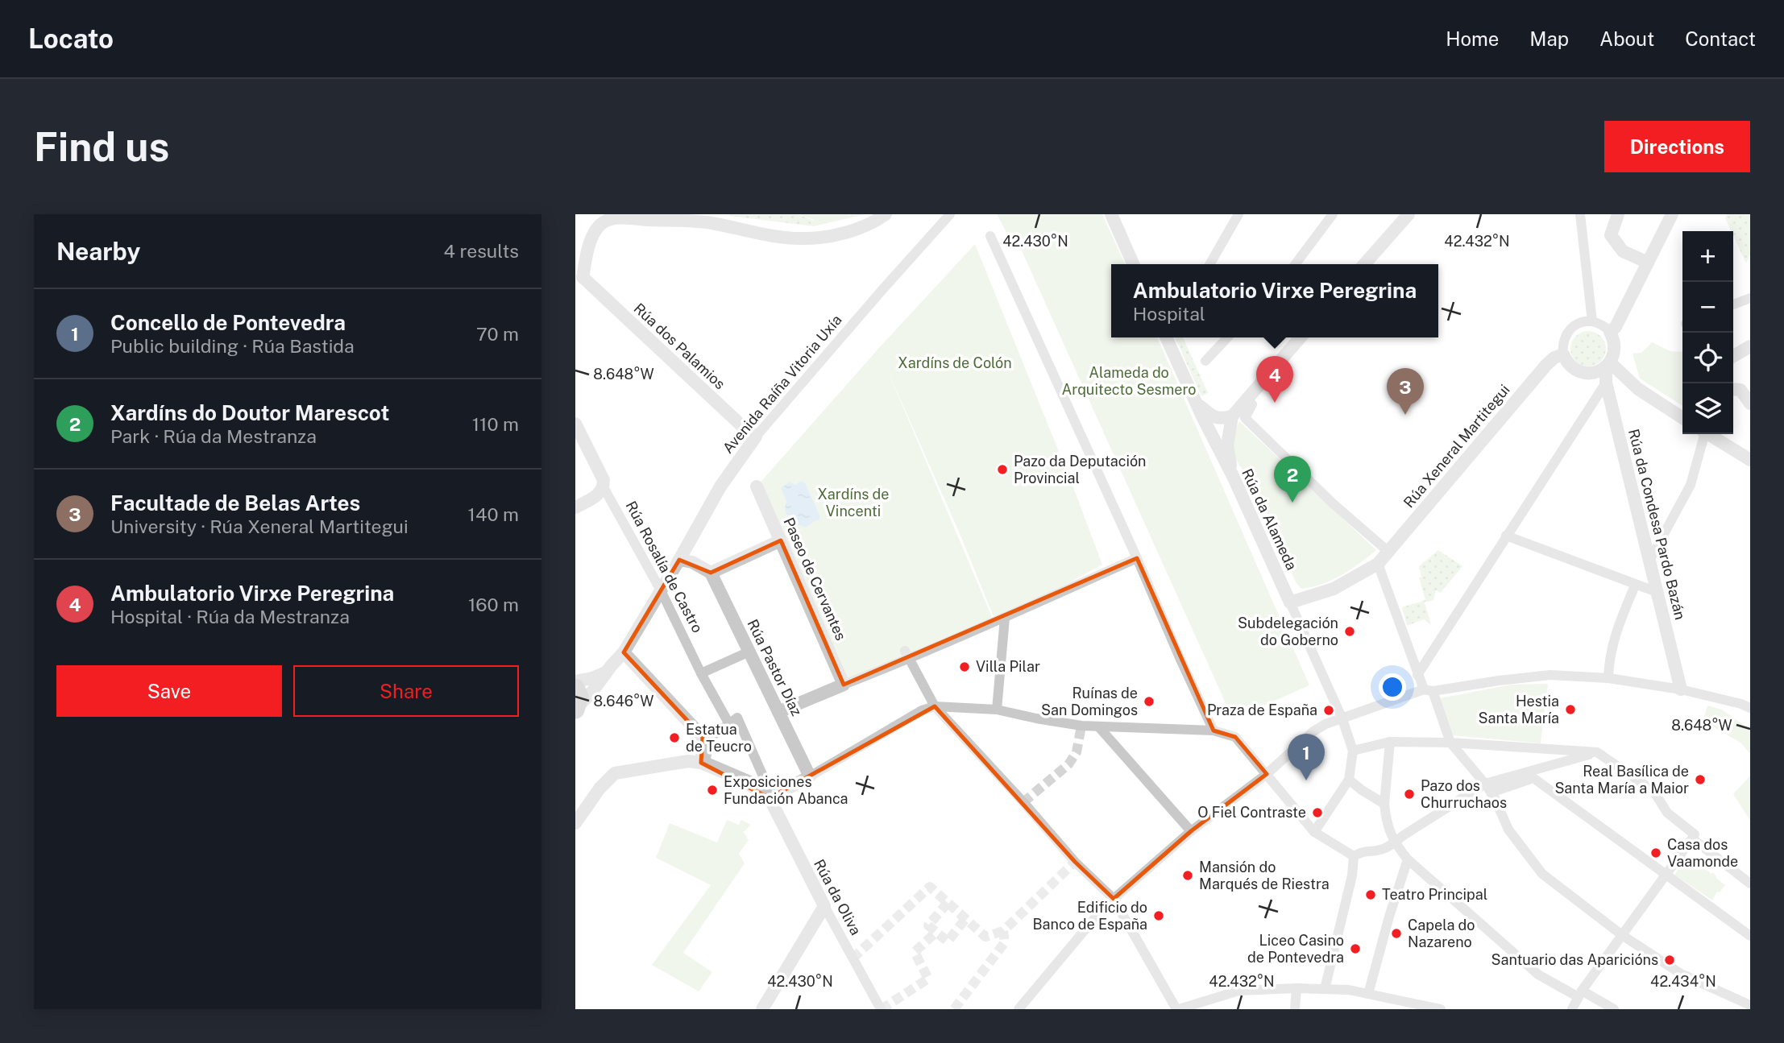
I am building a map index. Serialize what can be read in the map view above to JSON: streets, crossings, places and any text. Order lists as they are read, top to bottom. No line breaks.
{"streets":{"street":["Rúa dos Palamios","Avenida Raíña Vitoria Uxía","Rúa Xeneral Martitegui","Rúa da Alameda","Rúa da Condesa Pardo Bazán","Rúa Rosalía de Castro","Paseo de Cervantes","Rúa Pastor Díaz","Rúa da Oliva"]},"crossings":[["Rúa dos Palamios","Avenida Raíña Vitoria Uxía"],["Avenida Raíña Vitoria Uxía","Rúa Rosalía de Castro"],["Rúa Xeneral Martitegui","Rúa da Condesa Pardo Bazán"]],"parks":["Xardíns de Colón","Alameda do Arquitecto Sesmero","Xardíns de Vincenti"],"places":["Pazo da Deputación Provincial","Subdelegación do Goberno","Villa Pilar","Ruínas de San Domingos","Hestia Santa María","Praza de España","Estatua de Teucro","Real Basílica de Santa María a Maior","Exposiciones Fundación Abanca","Pazo dos Churruchaos","O Fiel Contraste","Casa dos Vaamonde","Mansión do Marqués de Riestra","Teatro Principal","Edificio do Banco de España","Capela do Nazareno","Liceo Casino de Pontevedra","Santuario das Aparicións"],"page":{"header":"Locato","nav":["Home","Map","About","Contact"],"buttons":["Directions",["Save","Share"]],"title":"Find us","heading":["Nearby","4 results"],"map_buttons":["+","−"],"popup":["Ambulatorio Virxe Peregrina","Hospital"],"list":[{"mark":"1","name":"Concello de Pontevedra","note":"Public building · Rúa Bastida","value":"70 m"},{"mark":"2","name":"Xardíns do Doutor Marescot","note":"Park · Rúa da Mestranza","value":"110 m"},{"mark":"3","name":"Facultade de Belas Artes","note":"University · Rúa Xeneral Martitegui","value":"140 m"},{"mark":"4","name":"Ambulatorio Virxe Peregrina","note":"Hospital · Rúa da Mestranza","value":"160 m"}],"pins":["4","3","2","1"]},"coordinates":["42.430°N","42.432°N","8.648°W","8.646°W","42.434°N"]}
